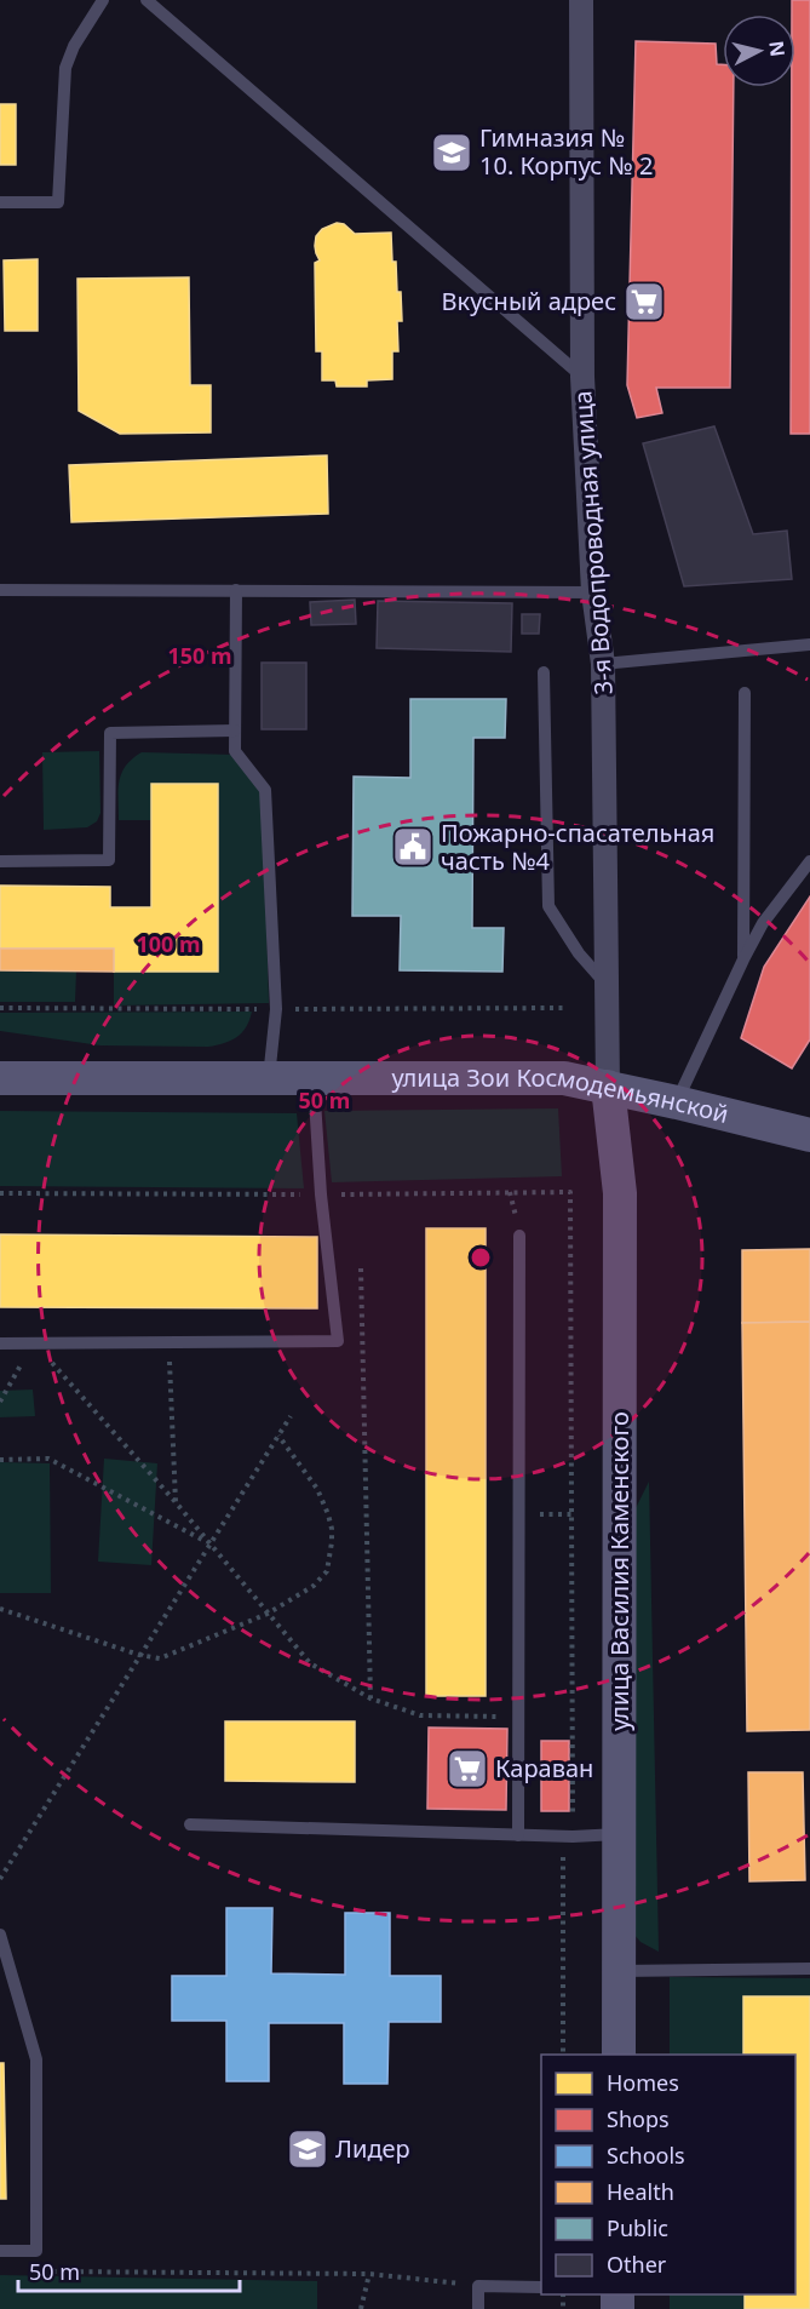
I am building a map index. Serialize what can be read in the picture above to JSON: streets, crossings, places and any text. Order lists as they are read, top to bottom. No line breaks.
{"streets":{"main road":["улица Зои Космодемьянской","улица Василия Каменского"],"street":["3-я Водопроводная улица"]},"crossings":[["3-я Водопроводная улица","улица Зои Космодемьянской"],["3-я Водопроводная улица","улица Василия Каменского"],["улица Зои Космодемьянской","улица Василия Каменского"]],"places":{"school or university":["Гимназия № 10. Корпус № 2","Лидер"],"supermarket":["Вкусный адрес","Караван"],"public building":["Пожарно-спасательная часть №4"]},"legend":["Homes","Shops","Schools","Health","Public","Other"],"scale_bar":"50 m","north":"right","rings":["150 m","100 m","50 m"]}
